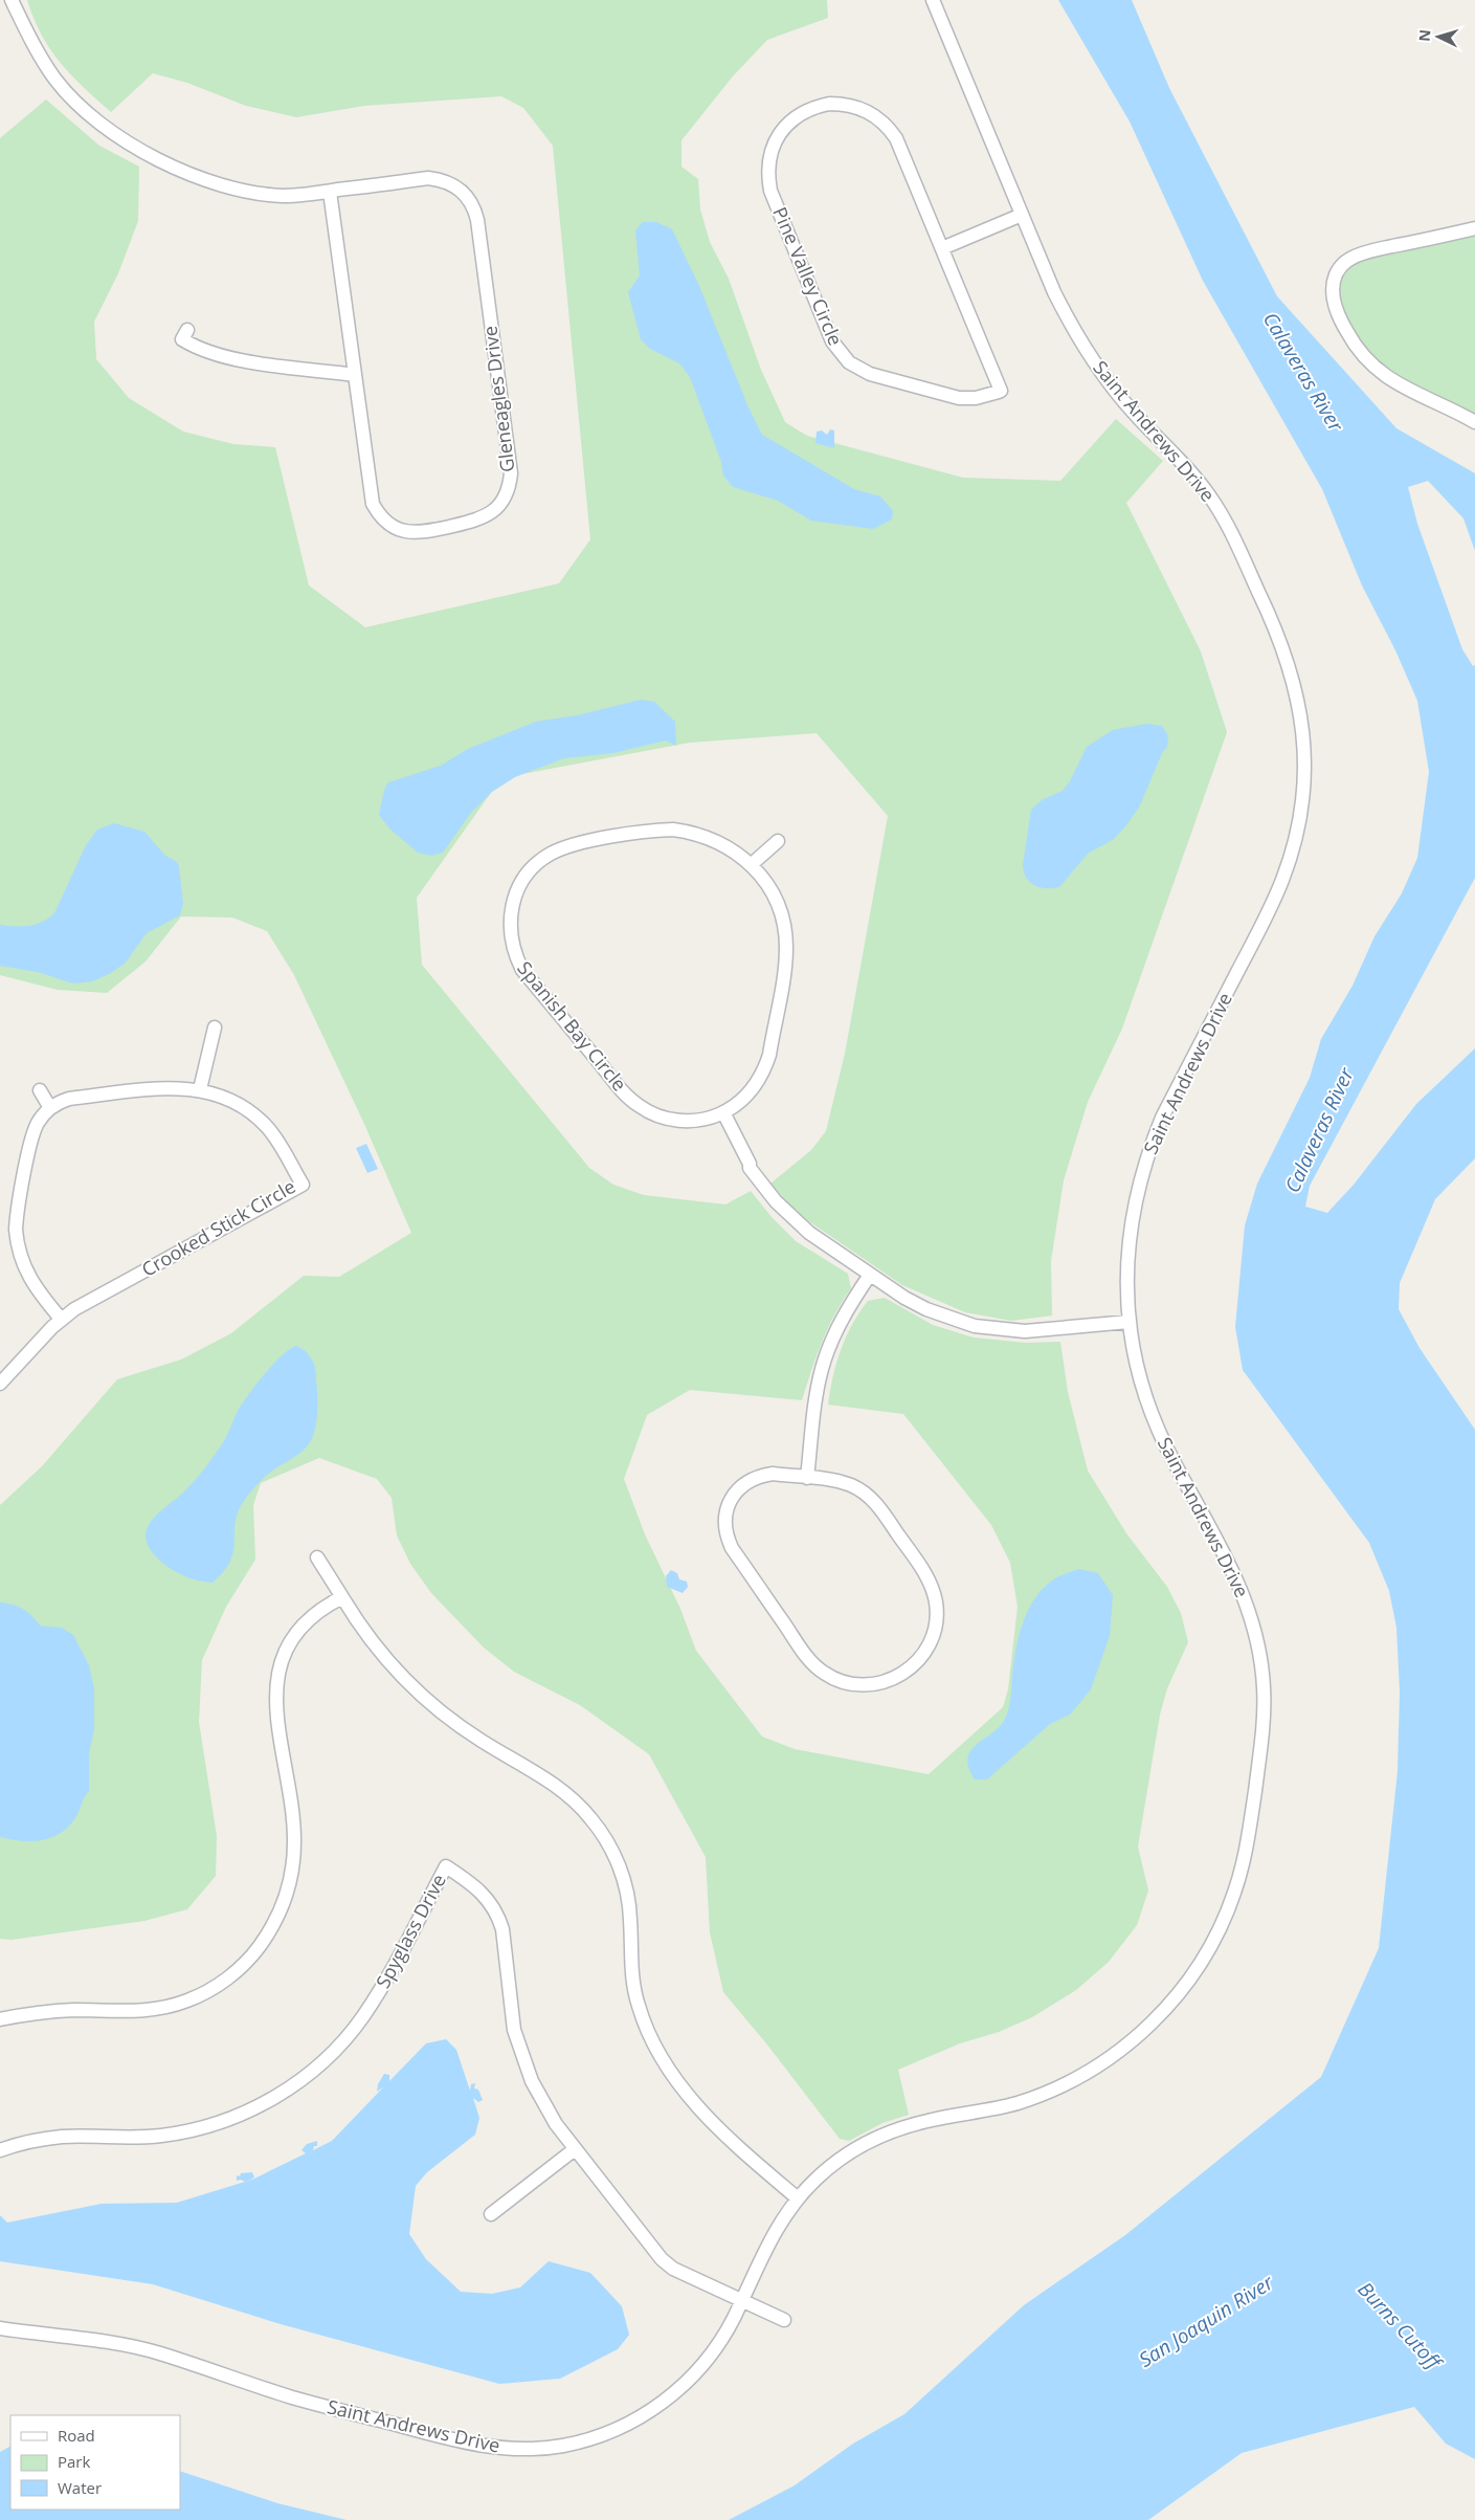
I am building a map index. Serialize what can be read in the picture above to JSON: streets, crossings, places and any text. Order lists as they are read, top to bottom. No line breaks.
{"streets":{"street":["Pine Valley Circle","Gleneagles Drive","Saint Andrews Drive","Spanish Bay Circle","Crooked Stick Circle","Spyglass Drive"]},"crossings":[["Saint Andrews Drive","Spyglass Drive"]],"water":["Calaveras River","San Joaquin River","Burns Cutoff"],"legend":["Road","Park","Water"],"north":"left"}
